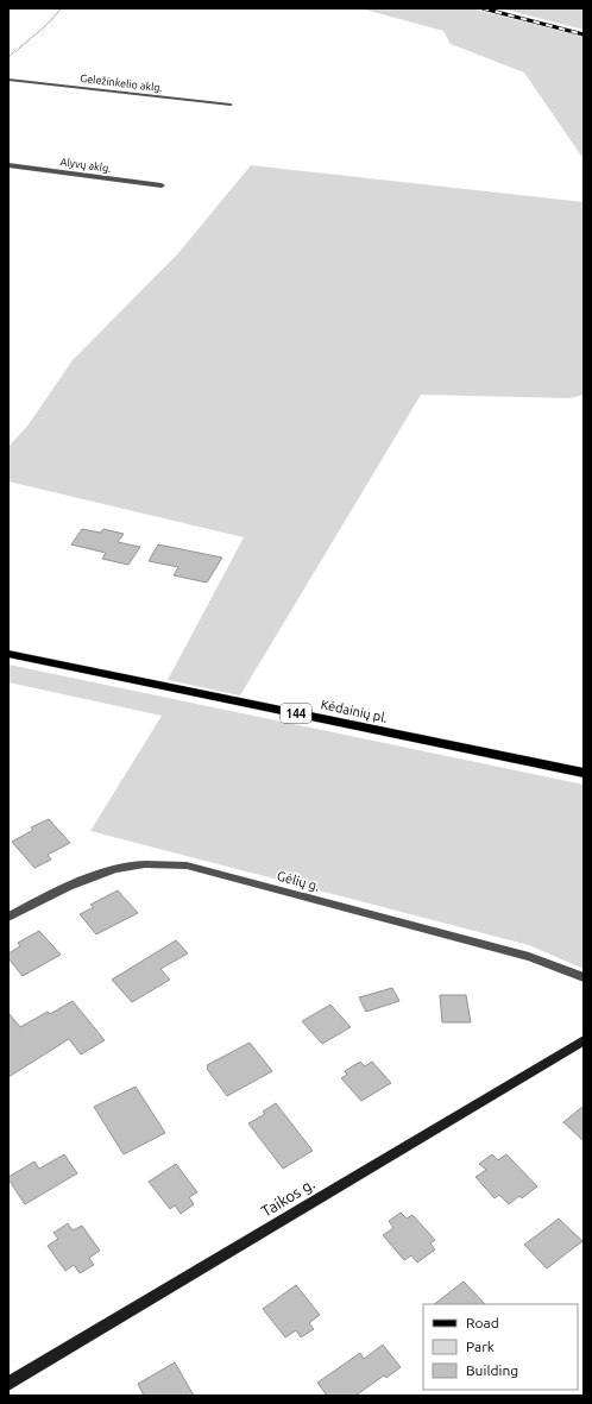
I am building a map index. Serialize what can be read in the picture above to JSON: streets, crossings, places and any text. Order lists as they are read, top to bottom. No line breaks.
{"streets":{"main road":["Kėdainių pl.","144","Taikos g."],"street":["Geležinkelio aklg.","Alyvų aklg.","Gėlių g."]},"legend":["Road","Park","Building"]}
